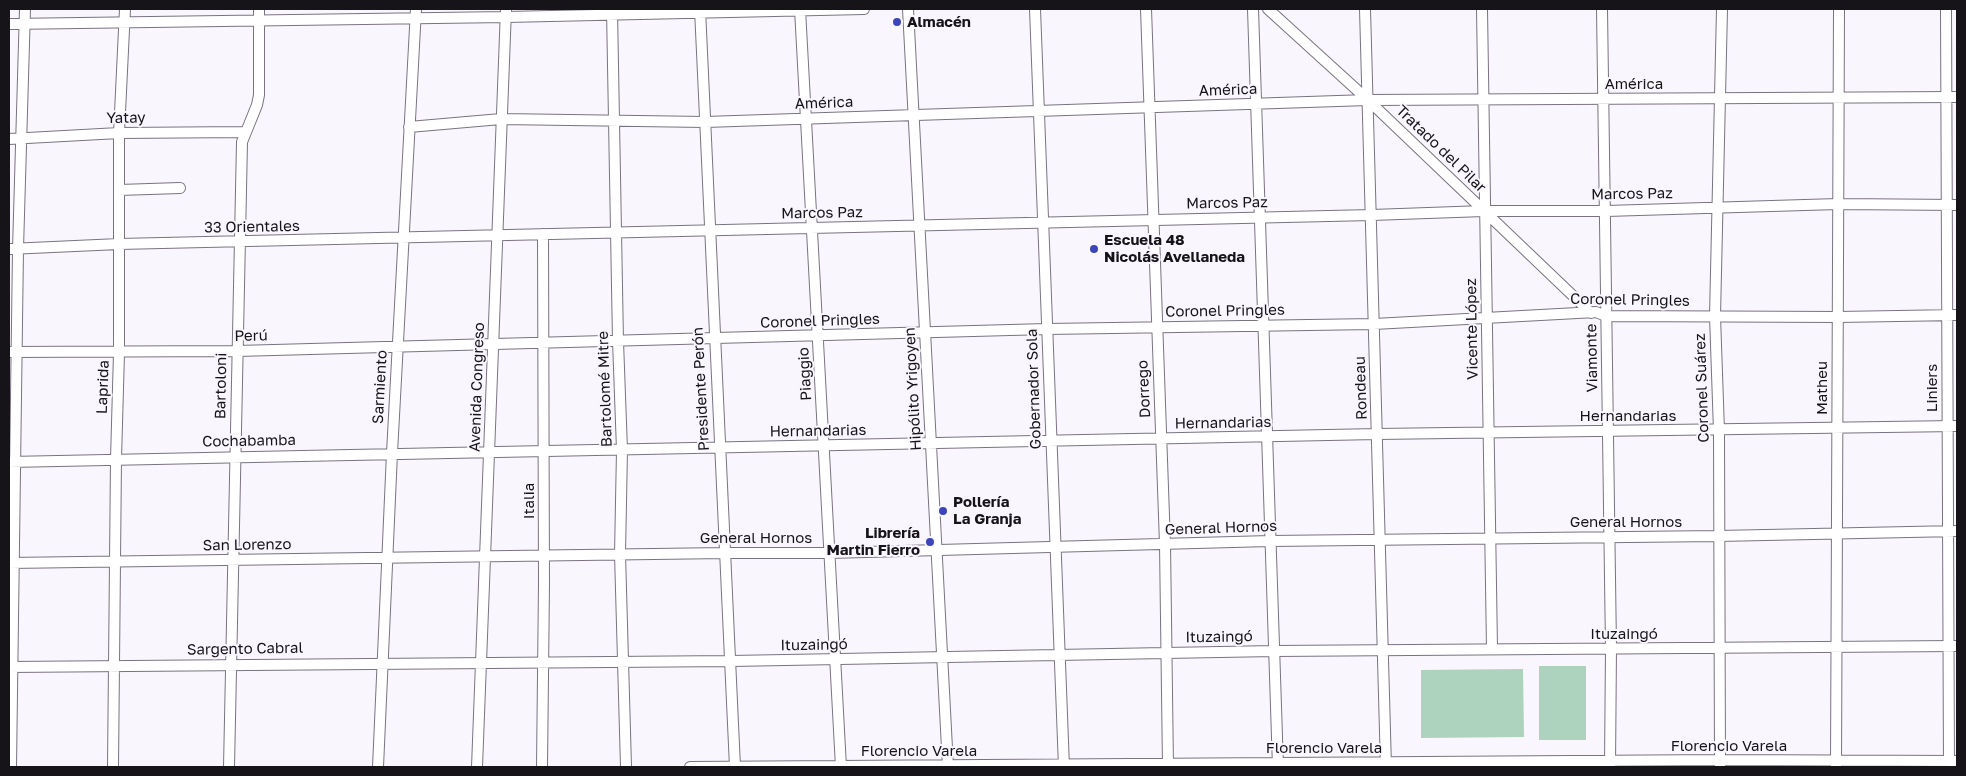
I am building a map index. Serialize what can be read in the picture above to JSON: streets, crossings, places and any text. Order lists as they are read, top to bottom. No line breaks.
{"streets":{"street":["América","Yatay","Tratado del Pilar","Marcos Paz","33 Orientales","Coronel Pringles","Vicente López","Perú","Viamonte","Piaggio","Bartoloni","Laprida","Sarmiento","Avenida Congreso","Rondeau","Coronel Suárez","Matheu","Liniers","Bartolomé Mitre","Presidente Perón","Hipólito Yrigoyen","Gobernador Sola","Dorrego","Hernandarias","Cochabamba","Italia","General Hornos","San Lorenzo","Ituzaingó","Sargento Cabral","Florencio Varela"]},"crossings":[["América","Tratado del Pilar"],["América","Vicente López"],["América","Viamonte"],["América","Piaggio"],["América","Avenida Congreso"],["América","Rondeau"],["América","Coronel Suárez"],["América","Matheu"],["América","Liniers"],["América","Bartolomé Mitre"],["América","Presidente Perón"],["América","Hipólito Yrigoyen"],["América","Gobernador Sola"],["América","Dorrego"],["Yatay","Bartoloni"],["Yatay","Laprida"],["Tratado del Pilar","Marcos Paz"],["Tratado del Pilar","Coronel Pringles"],["Tratado del Pilar","Vicente López"],["Tratado del Pilar","Rondeau"],["Marcos Paz","33 Orientales"],["Marcos Paz","Vicente López"],["Marcos Paz","Viamonte"],["Marcos Paz","Piaggio"],["Marcos Paz","Avenida Congreso"],["Marcos Paz","Rondeau"],["Marcos Paz","Coronel Suárez"],["Marcos Paz","Matheu"],["Marcos Paz","Liniers"],["Marcos Paz","Bartolomé Mitre"],["Marcos Paz","Presidente Perón"],["Marcos Paz","Hipólito Yrigoyen"],["Marcos Paz","Gobernador Sola"],["Marcos Paz","Dorrego"],["Marcos Paz","Italia"],["33 Orientales","Bartoloni"],["33 Orientales","Laprida"],["33 Orientales","Sarmiento"],["33 Orientales","Avenida Congreso"],["Coronel Pringles","Vicente López"],["Coronel Pringles","Perú"],["Coronel Pringles","Viamonte"],["Coronel Pringles","Piaggio"],["Coronel Pringles","Avenida Congreso"],["Coronel Pringles","Rondeau"],["Coronel Pringles","Coronel Suárez"],["Coronel Pringles","Matheu"],["Coronel Pringles","Liniers"],["Coronel Pringles","Bartolomé Mitre"],["Coronel Pringles","Presidente Perón"],["Coronel Pringles","Hipólito Yrigoyen"],["Coronel Pringles","Gobernador Sola"],["Coronel Pringles","Dorrego"],["Coronel Pringles","Italia"],["Vicente López","Hernandarias"],["Vicente López","General Hornos"],["Vicente López","Ituzaingó"],["Perú","Bartoloni"],["Perú","Laprida"],["Perú","Sarmiento"],["Perú","Avenida Congreso"],["Viamonte","Hernandarias"],["Viamonte","General Hornos"],["Viamonte","Ituzaingó"],["Viamonte","Florencio Varela"],["Piaggio","Hernandarias"],["Piaggio","General Hornos"],["Piaggio","Ituzaingó"],["Piaggio","Florencio Varela"],["Bartoloni","Cochabamba"],["Bartoloni","San Lorenzo"],["Bartoloni","Sargento Cabral"],["Laprida","Cochabamba"],["Laprida","San Lorenzo"],["Laprida","Sargento Cabral"],["Sarmiento","Cochabamba"],["Sarmiento","San Lorenzo"],["Sarmiento","Sargento Cabral"],["Avenida Congreso","Hernandarias"],["Avenida Congreso","Cochabamba"],["Avenida Congreso","General Hornos"],["Avenida Congreso","San Lorenzo"],["Avenida Congreso","Ituzaingó"],["Avenida Congreso","Sargento Cabral"],["Rondeau","Hernandarias"],["Rondeau","General Hornos"],["Rondeau","Ituzaingó"],["Rondeau","Florencio Varela"],["Coronel Suárez","Hernandarias"],["Coronel Suárez","General Hornos"],["Coronel Suárez","Ituzaingó"],["Coronel Suárez","Florencio Varela"],["Matheu","Hernandarias"],["Matheu","General Hornos"],["Matheu","Ituzaingó"],["Matheu","Florencio Varela"],["Liniers","Hernandarias"],["Liniers","General Hornos"],["Liniers","Ituzaingó"],["Liniers","Florencio Varela"],["Bartolomé Mitre","Hernandarias"],["Bartolomé Mitre","General Hornos"],["Bartolomé Mitre","Ituzaingó"],["Presidente Perón","Hernandarias"],["Presidente Perón","General Hornos"],["Presidente Perón","Ituzaingó"],["Presidente Perón","Florencio Varela"],["Hipólito Yrigoyen","Hernandarias"],["Hipólito Yrigoyen","General Hornos"],["Hipólito Yrigoyen","Ituzaingó"],["Hipólito Yrigoyen","Florencio Varela"],["Gobernador Sola","Hernandarias"],["Gobernador Sola","General Hornos"],["Gobernador Sola","Ituzaingó"],["Gobernador Sola","Florencio Varela"],["Dorrego","Hernandarias"],["Dorrego","General Hornos"],["Dorrego","Ituzaingó"],["Dorrego","Florencio Varela"],["Hernandarias","Cochabamba"],["Hernandarias","Italia"],["Italia","General Hornos"],["Italia","Ituzaingó"],["General Hornos","San Lorenzo"],["Ituzaingó","Sargento Cabral"]],"places":["Almacén","Escuela 48 Nicolás Avellaneda","Pollería La Granja","Librería Martin Fierro"]}
